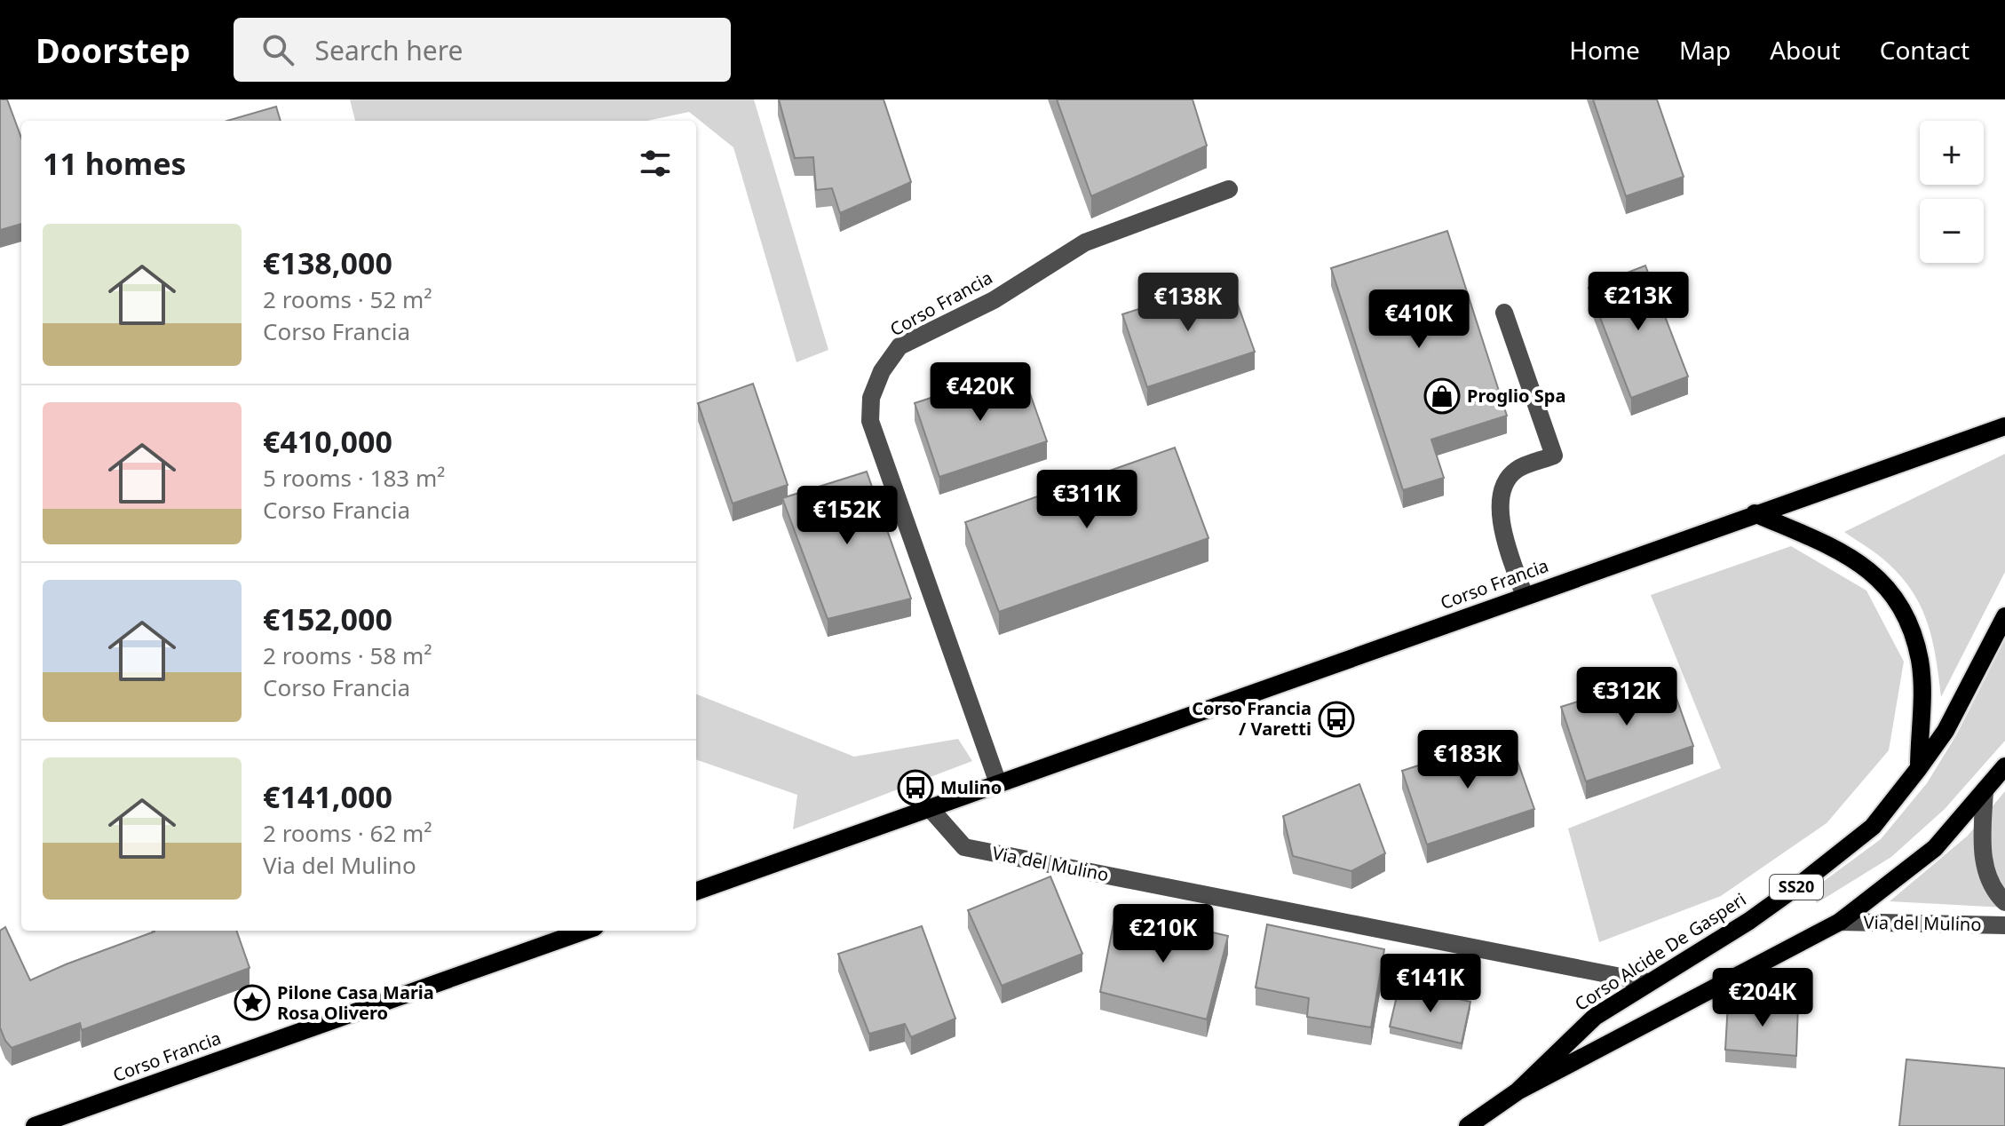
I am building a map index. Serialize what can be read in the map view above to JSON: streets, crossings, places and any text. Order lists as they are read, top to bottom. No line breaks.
{"streets":{"main road":["Corso Francia","SS20","Corso Alcide De Gasperi"],"street":["Via del Mulino"]},"crossings":[["Corso Francia","Via del Mulino"],["Via del Mulino","Corso Alcide De Gasperi"]],"places":{"shop":["Proglio Spa"],"bus stop":["Corso Francia / Varetti","Mulino"],"place":["Pilone Casa Maria Rosa Olivero"]},"page":{"header":"Doorstep","search":"Search here","nav":["Home","Map","About","Contact"],"map_buttons":["+","−"],"heading":"11 homes","list":[{"name":"€138,000","note":"2 rooms · 52 m² · Corso Francia"},{"name":"€410,000","note":"5 rooms · 183 m² · Corso Francia"},{"name":"€152,000","note":"2 rooms · 58 m² · Corso Francia"},{"name":"€141,000","note":"2 rooms · 62 m² · Via del Mulino"}],"price":["€213K","€138K","€410K","€420K","€311K","€152K","€312K","€183K","€210K","€141K","€204K"]}}
